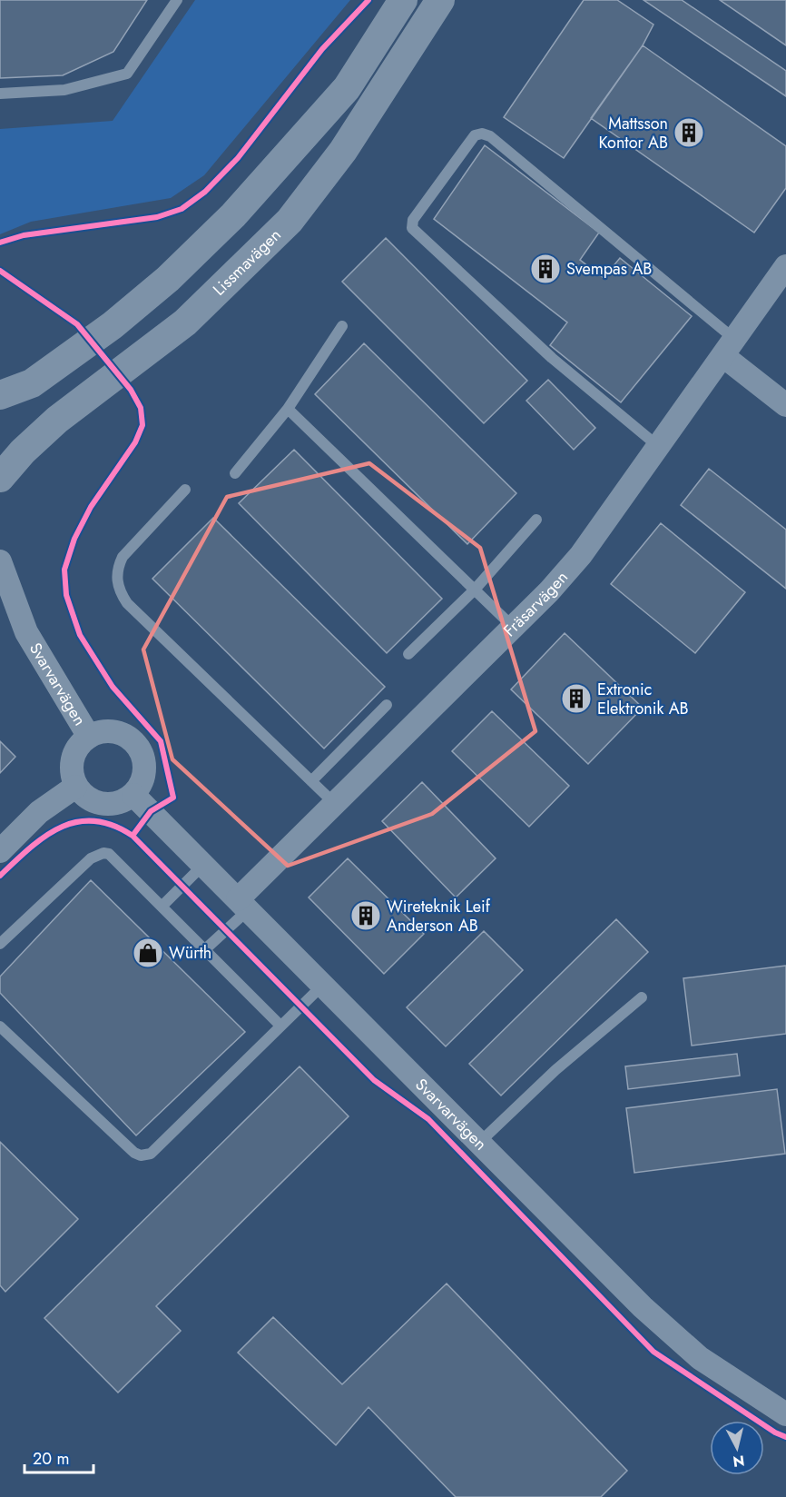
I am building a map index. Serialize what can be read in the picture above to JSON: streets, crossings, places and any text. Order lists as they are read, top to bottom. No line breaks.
{"streets":{"street":["Lissmavägen","Fräsarvägen","Svarvarvägen"]},"crossings":[["Fräsarvägen","Svarvarvägen"]],"places":{"building":["Mattsson Kontor AB","Svempas AB","Extronic Elektronik AB","Wireteknik Leif Anderson AB"],"shop":["Würth"]},"scale_bar":"20 m","north":"bottom"}
